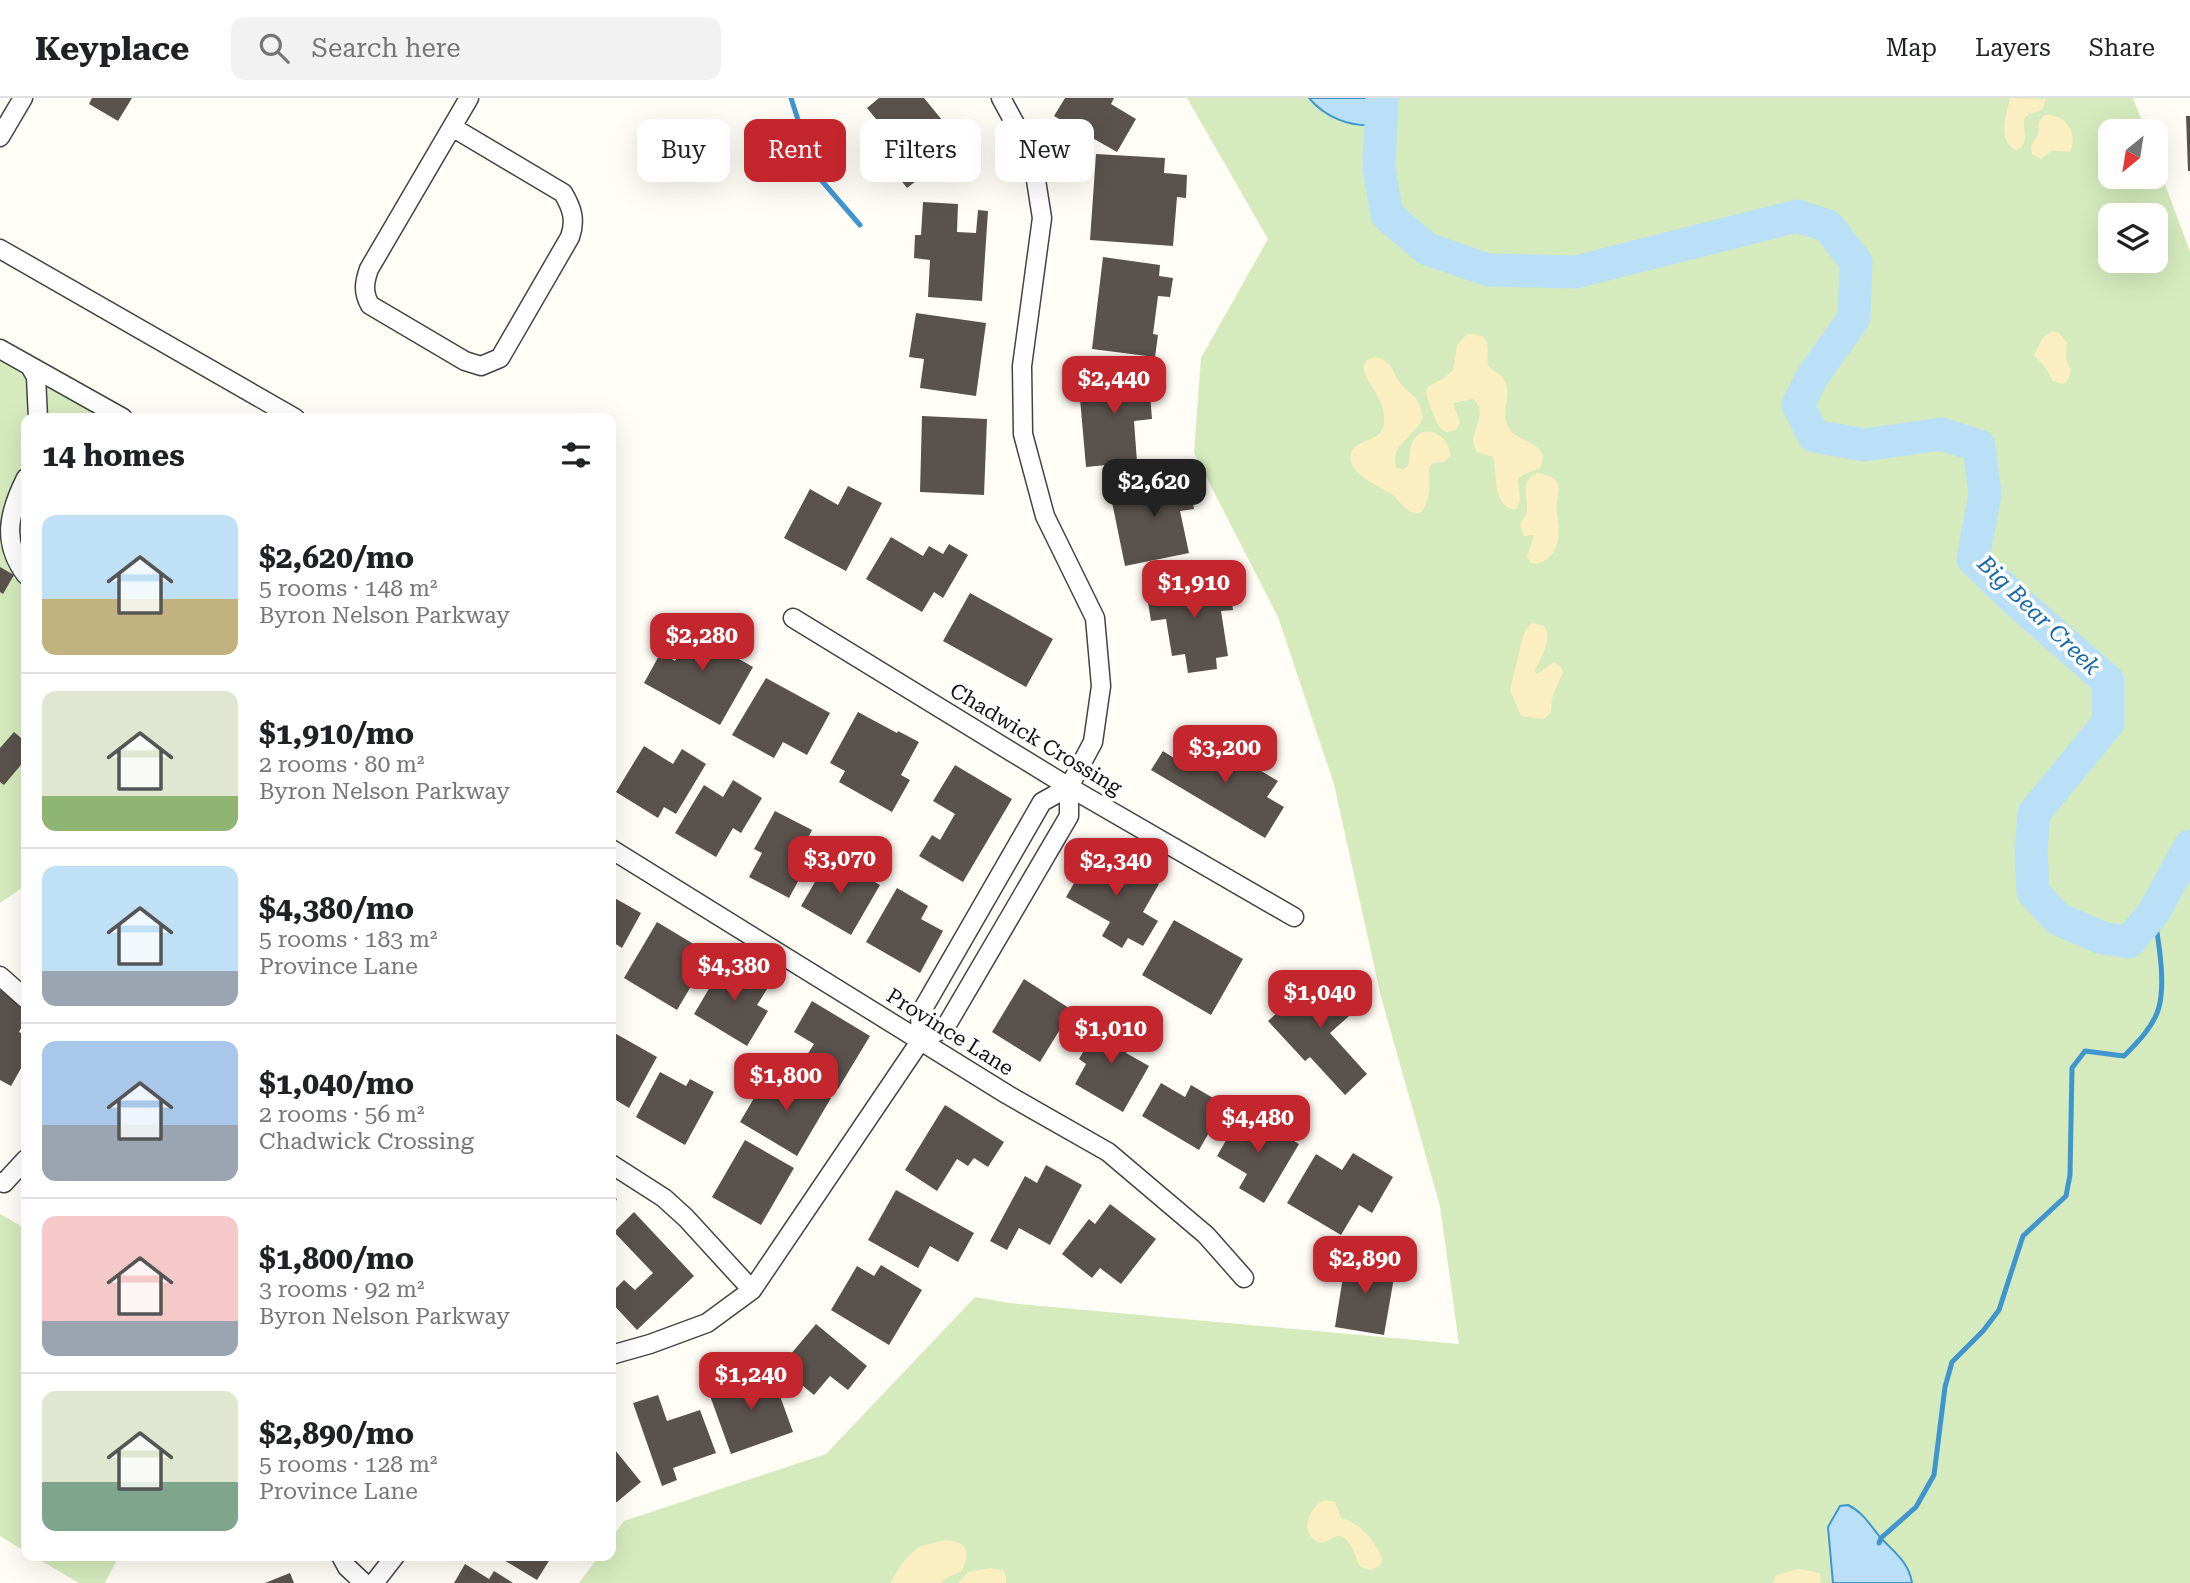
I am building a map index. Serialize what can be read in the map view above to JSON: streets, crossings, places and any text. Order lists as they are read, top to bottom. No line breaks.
{"streets":{"street":["Chadwick Crossing","Province Lane"]},"water":["Big Bear Creek"],"north":"bottom left","page":{"header":"Keyplace","search":"Search here","nav":["Map","Layers","Share"],"chip":["Buy","Rent","Filters","New"],"price":["$2,440","$2,620","$1,910","$2,280","$3,200","$3,070","$2,340","$4,380","$1,040","$1,010","$1,800","$4,480","$2,890","$1,240"],"heading":"14 homes","list":[{"name":"$2,620/mo","note":"5 rooms · 148 m² · Byron Nelson Parkway"},{"name":"$1,910/mo","note":"2 rooms · 80 m² · Byron Nelson Parkway"},{"name":"$4,380/mo","note":"5 rooms · 183 m² · Province Lane"},{"name":"$1,040/mo","note":"2 rooms · 56 m² · Chadwick Crossing"},{"name":"$1,800/mo","note":"3 rooms · 92 m² · Byron Nelson Parkway"},{"name":"$2,890/mo","note":"5 rooms · 128 m² · Province Lane"}]}}
